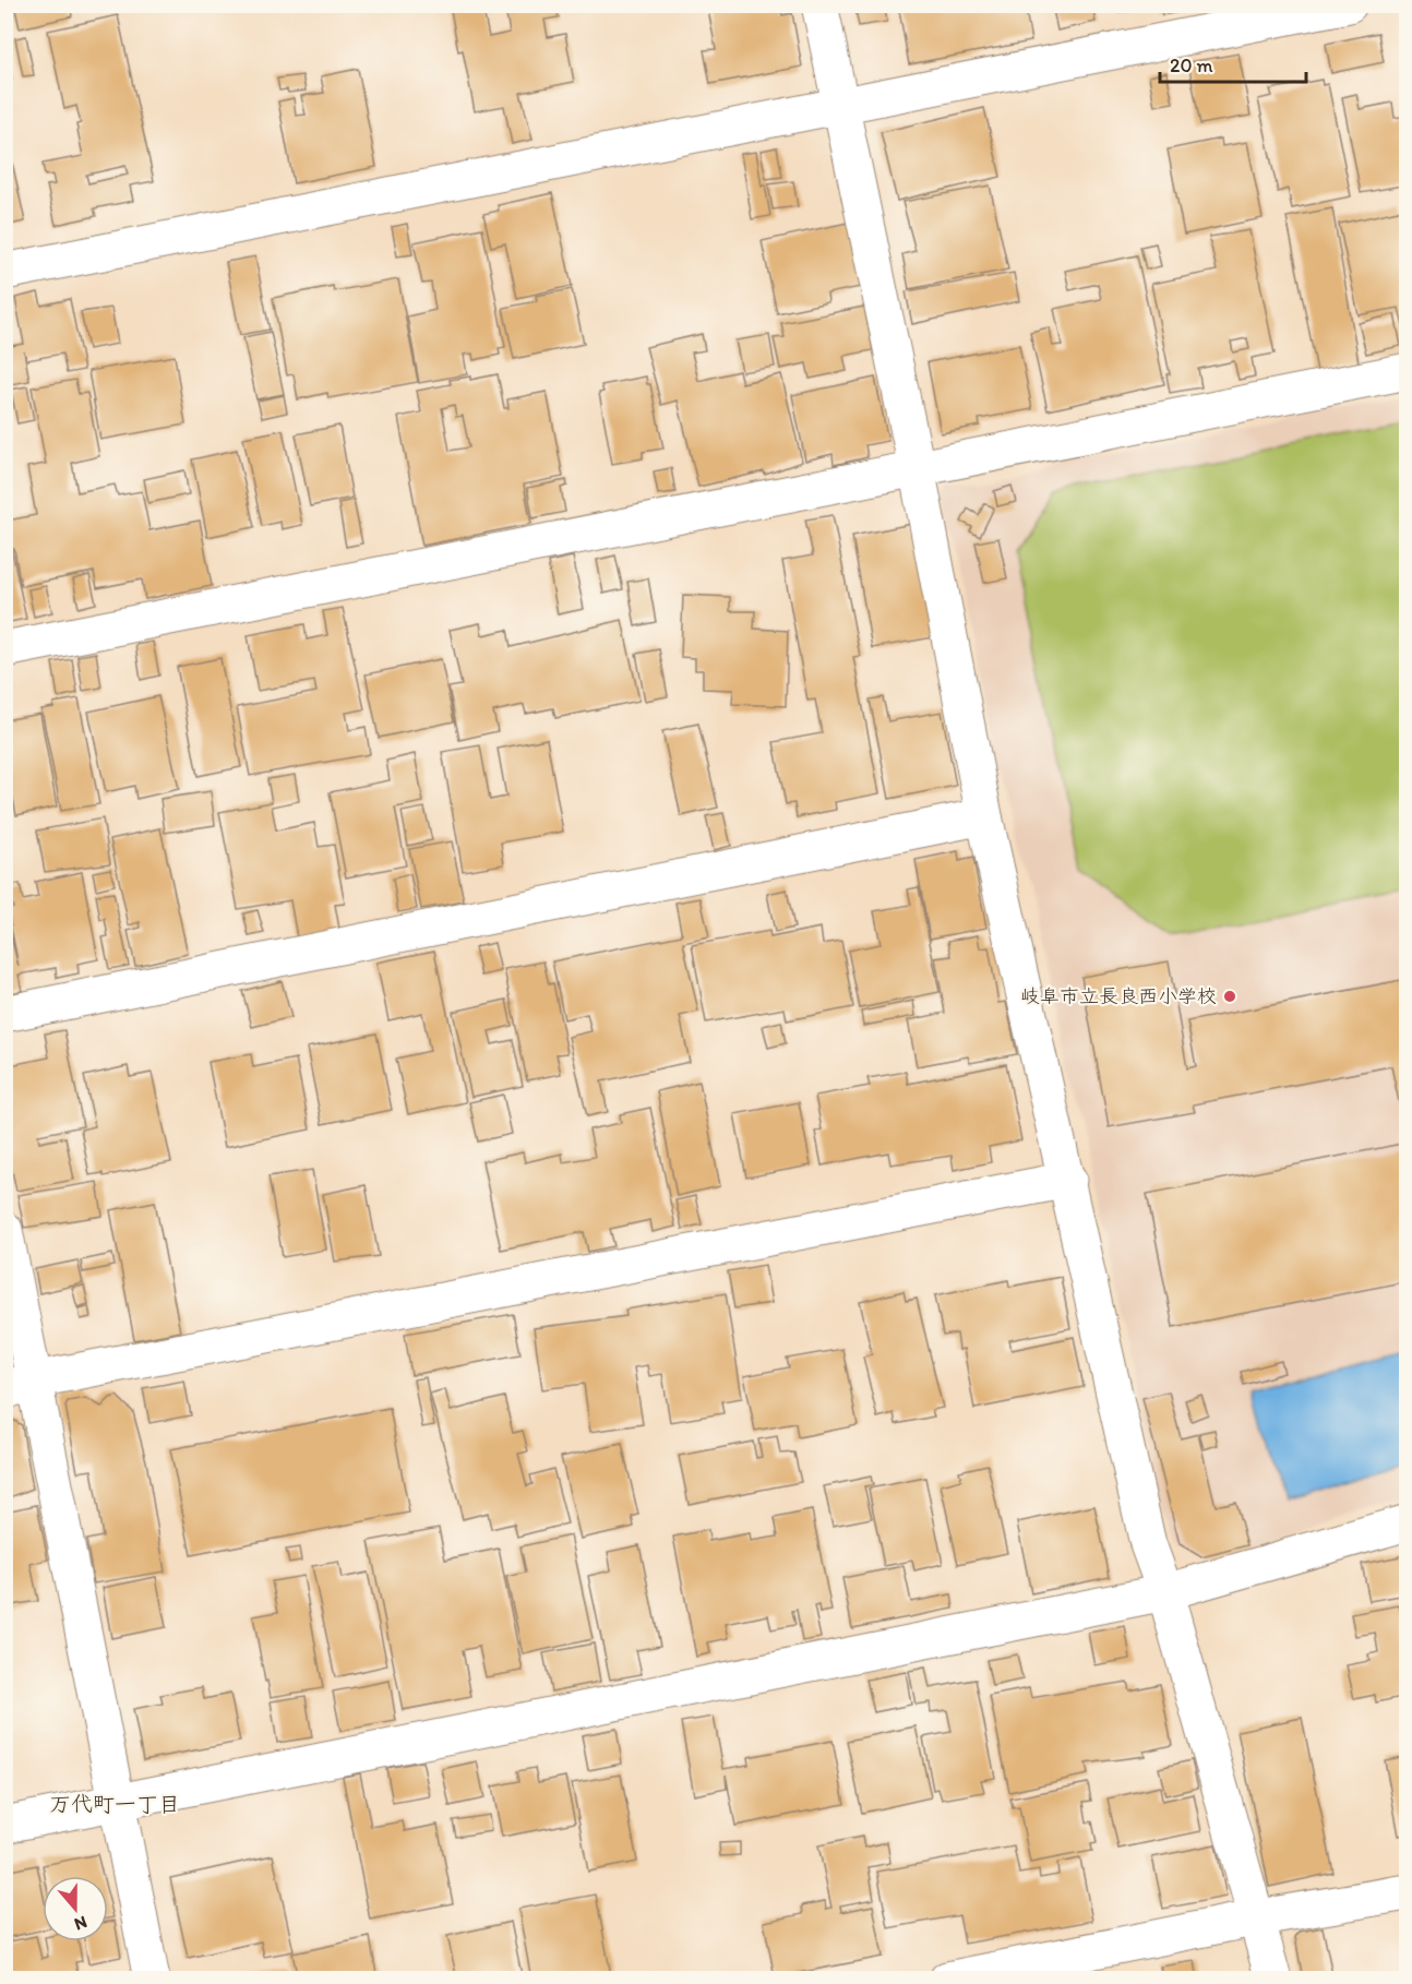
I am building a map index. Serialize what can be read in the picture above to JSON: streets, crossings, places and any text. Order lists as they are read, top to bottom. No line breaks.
{"districts":["万代町一丁目"],"places":["岐阜市立長良西小学校"],"scale_bar":"20 m","north":"bottom"}
